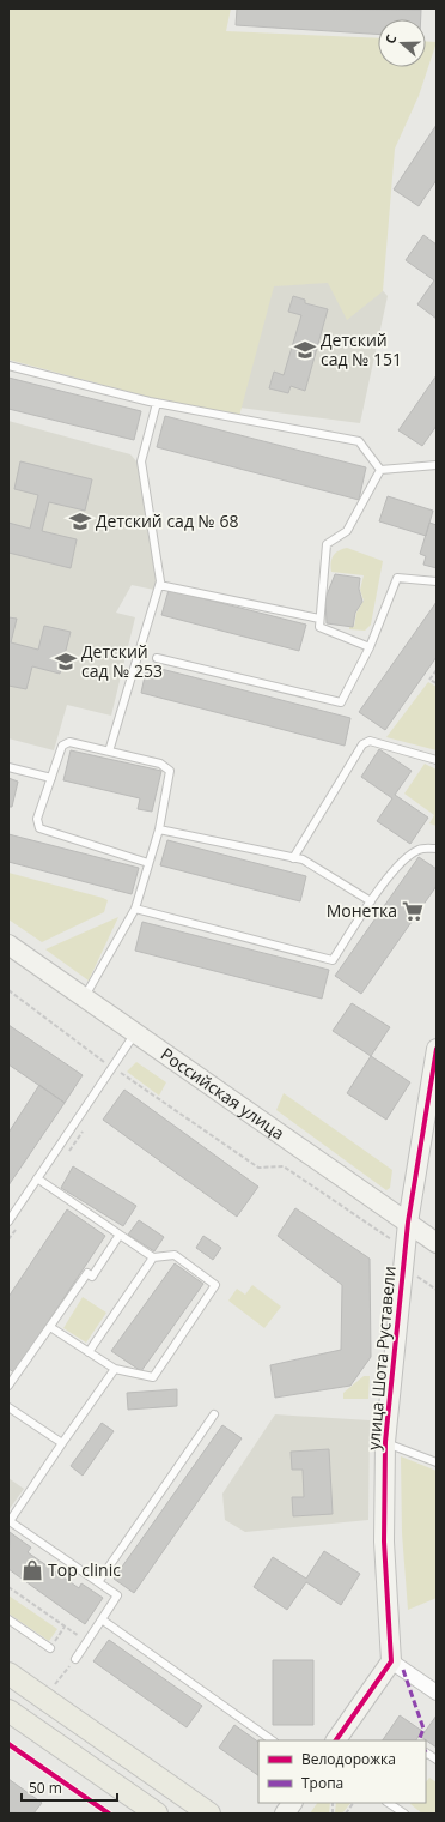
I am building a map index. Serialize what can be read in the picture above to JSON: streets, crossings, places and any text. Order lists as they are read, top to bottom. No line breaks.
{"streets":{"street":["Российская улица","улица Шота Руставели"]},"crossings":[["Российская улица","улица Шота Руставели"]],"places":{"school or university":["Детский сад № 151","Детский сад № 68","Детский сад № 253"],"supermarket":["Монетка"],"shop":["Top clinic"]},"legend":["Велодорожка","Тропа"],"scale_bar":"50 m","north":"left"}
